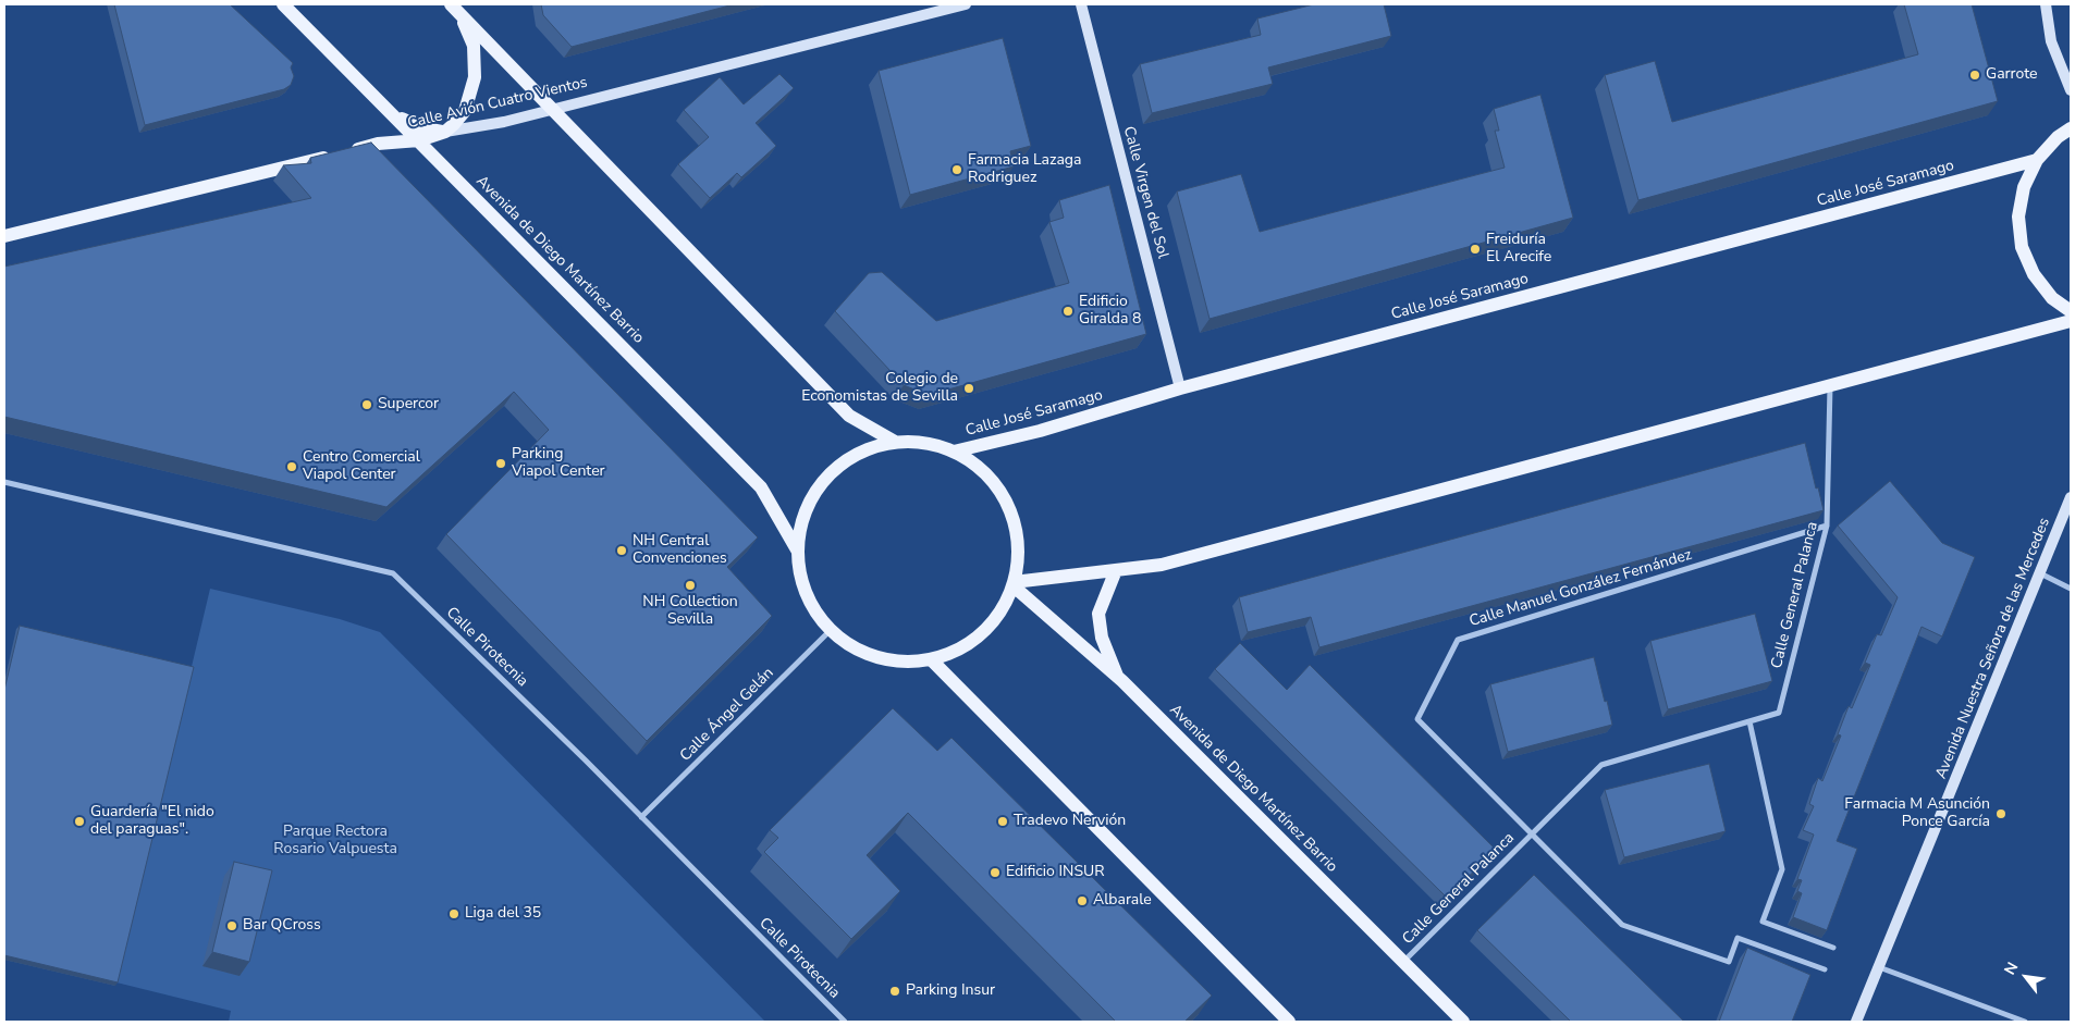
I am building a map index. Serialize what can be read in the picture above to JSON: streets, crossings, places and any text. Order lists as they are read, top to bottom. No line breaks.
{"streets":{"main road":["Calle Avión Cuatro Vientos","Calle José Saramago","Avenida de Diego Martínez Barrio"],"street":["Calle Virgen del Sol","Calle Manuel González Fernández","Calle General Palanca","Calle Pirotecnia","Avenida Nuestra Señora de las Mercedes","Calle Ángel Gelán"]},"crossings":[["Calle Avión Cuatro Vientos","Avenida de Diego Martínez Barrio"],["Calle José Saramago","Calle Virgen del Sol"],["Avenida de Diego Martínez Barrio","Calle General Palanca"],["Calle Manuel González Fernández","Calle General Palanca"],["Calle Pirotecnia","Calle Ángel Gelán"]],"parks":["Parque Rectora Rosario Valpuesta"],"places":["Garrote","Farmacia Lazaga Rodriguez","Freiduría El Arecife","Edificio Giralda 8","Colegio de Economistas de Sevilla","Supercor","Parking Viapol Center","Centro Comercial Viapol Center","NH Central Convenciones","NH Collection Sevilla","Farmacia M Asunción Ponce García","Guardería \"El nido del paraguas\".","Tradevo Nervión","Edificio INSUR","Albarale","Liga del 35","Bar QCross","Parking Insur"],"north":"top left"}
